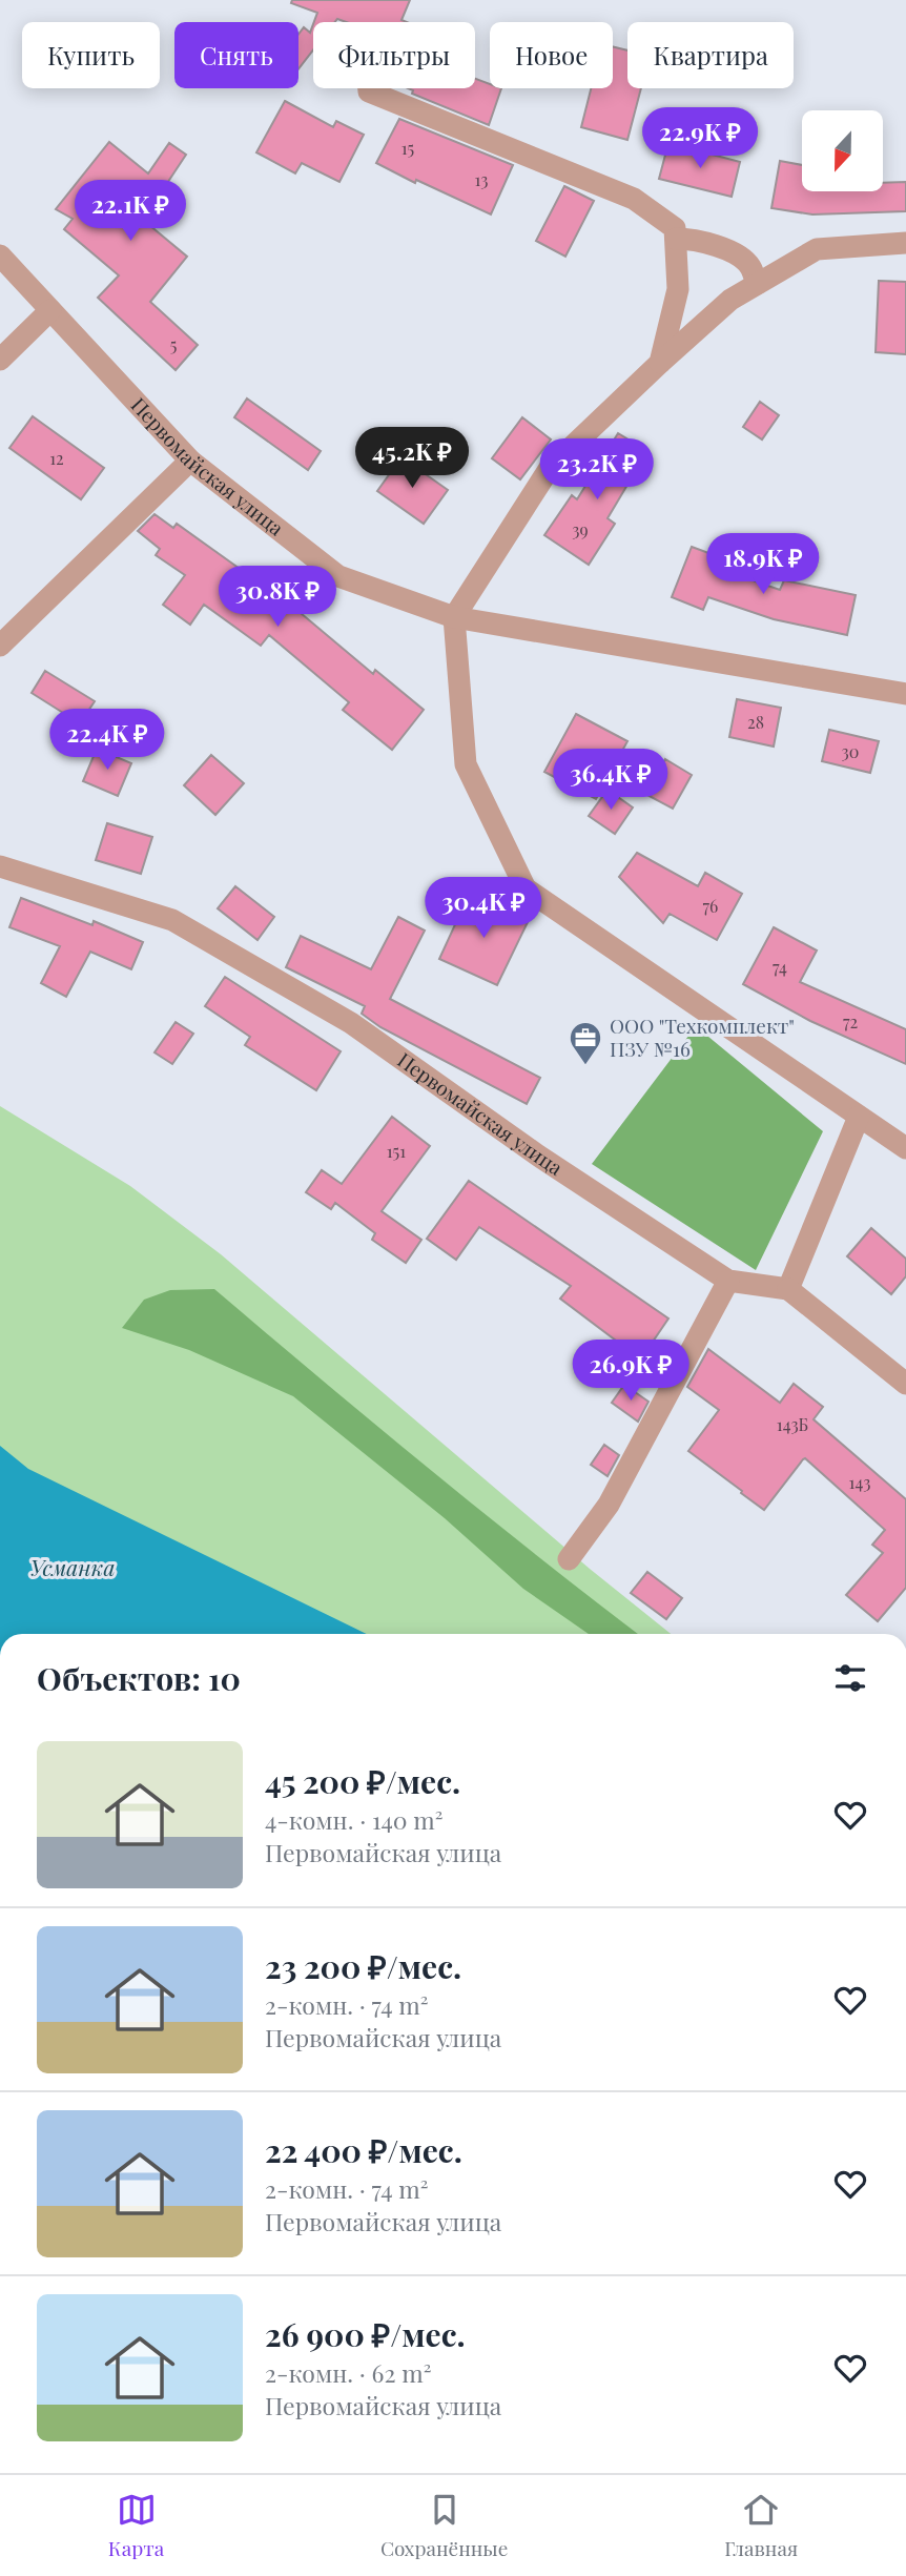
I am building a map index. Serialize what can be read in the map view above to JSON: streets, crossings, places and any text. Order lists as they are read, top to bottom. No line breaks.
{"streets":{"street":["Первомайская улица"]},"water":["Усманка"],"places":{"office":["ООО \"Техкомплект\" ПЗУ №16"]},"house_numbers":["15","13","5","12","39","28","30","76","74","72","151","143Б","143"],"north":"bottom","page":{"chip":["Купить","Снять","Фильтры","Новое","Квартира"],"price":["22.9K ₽","22.1K ₽","45.2K ₽","23.2K ₽","18.9K ₽","30.8K ₽","22.4K ₽","36.4K ₽","30.4K ₽","26.9K ₽"],"heading":"Объектов: 10","list":[{"name":"45 200 ₽/мес.","note":"4-комн. · 140 m² · Первомайская улица"},{"name":"23 200 ₽/мес.","note":"2-комн. · 74 m² · Первомайская улица"},{"name":"22 400 ₽/мес.","note":"2-комн. · 74 m² · Первомайская улица"},{"name":"26 900 ₽/мес.","note":"2-комн. · 62 m² · Первомайская улица"}],"tabs":["Карта","Сохранённые","Главная"]}}
